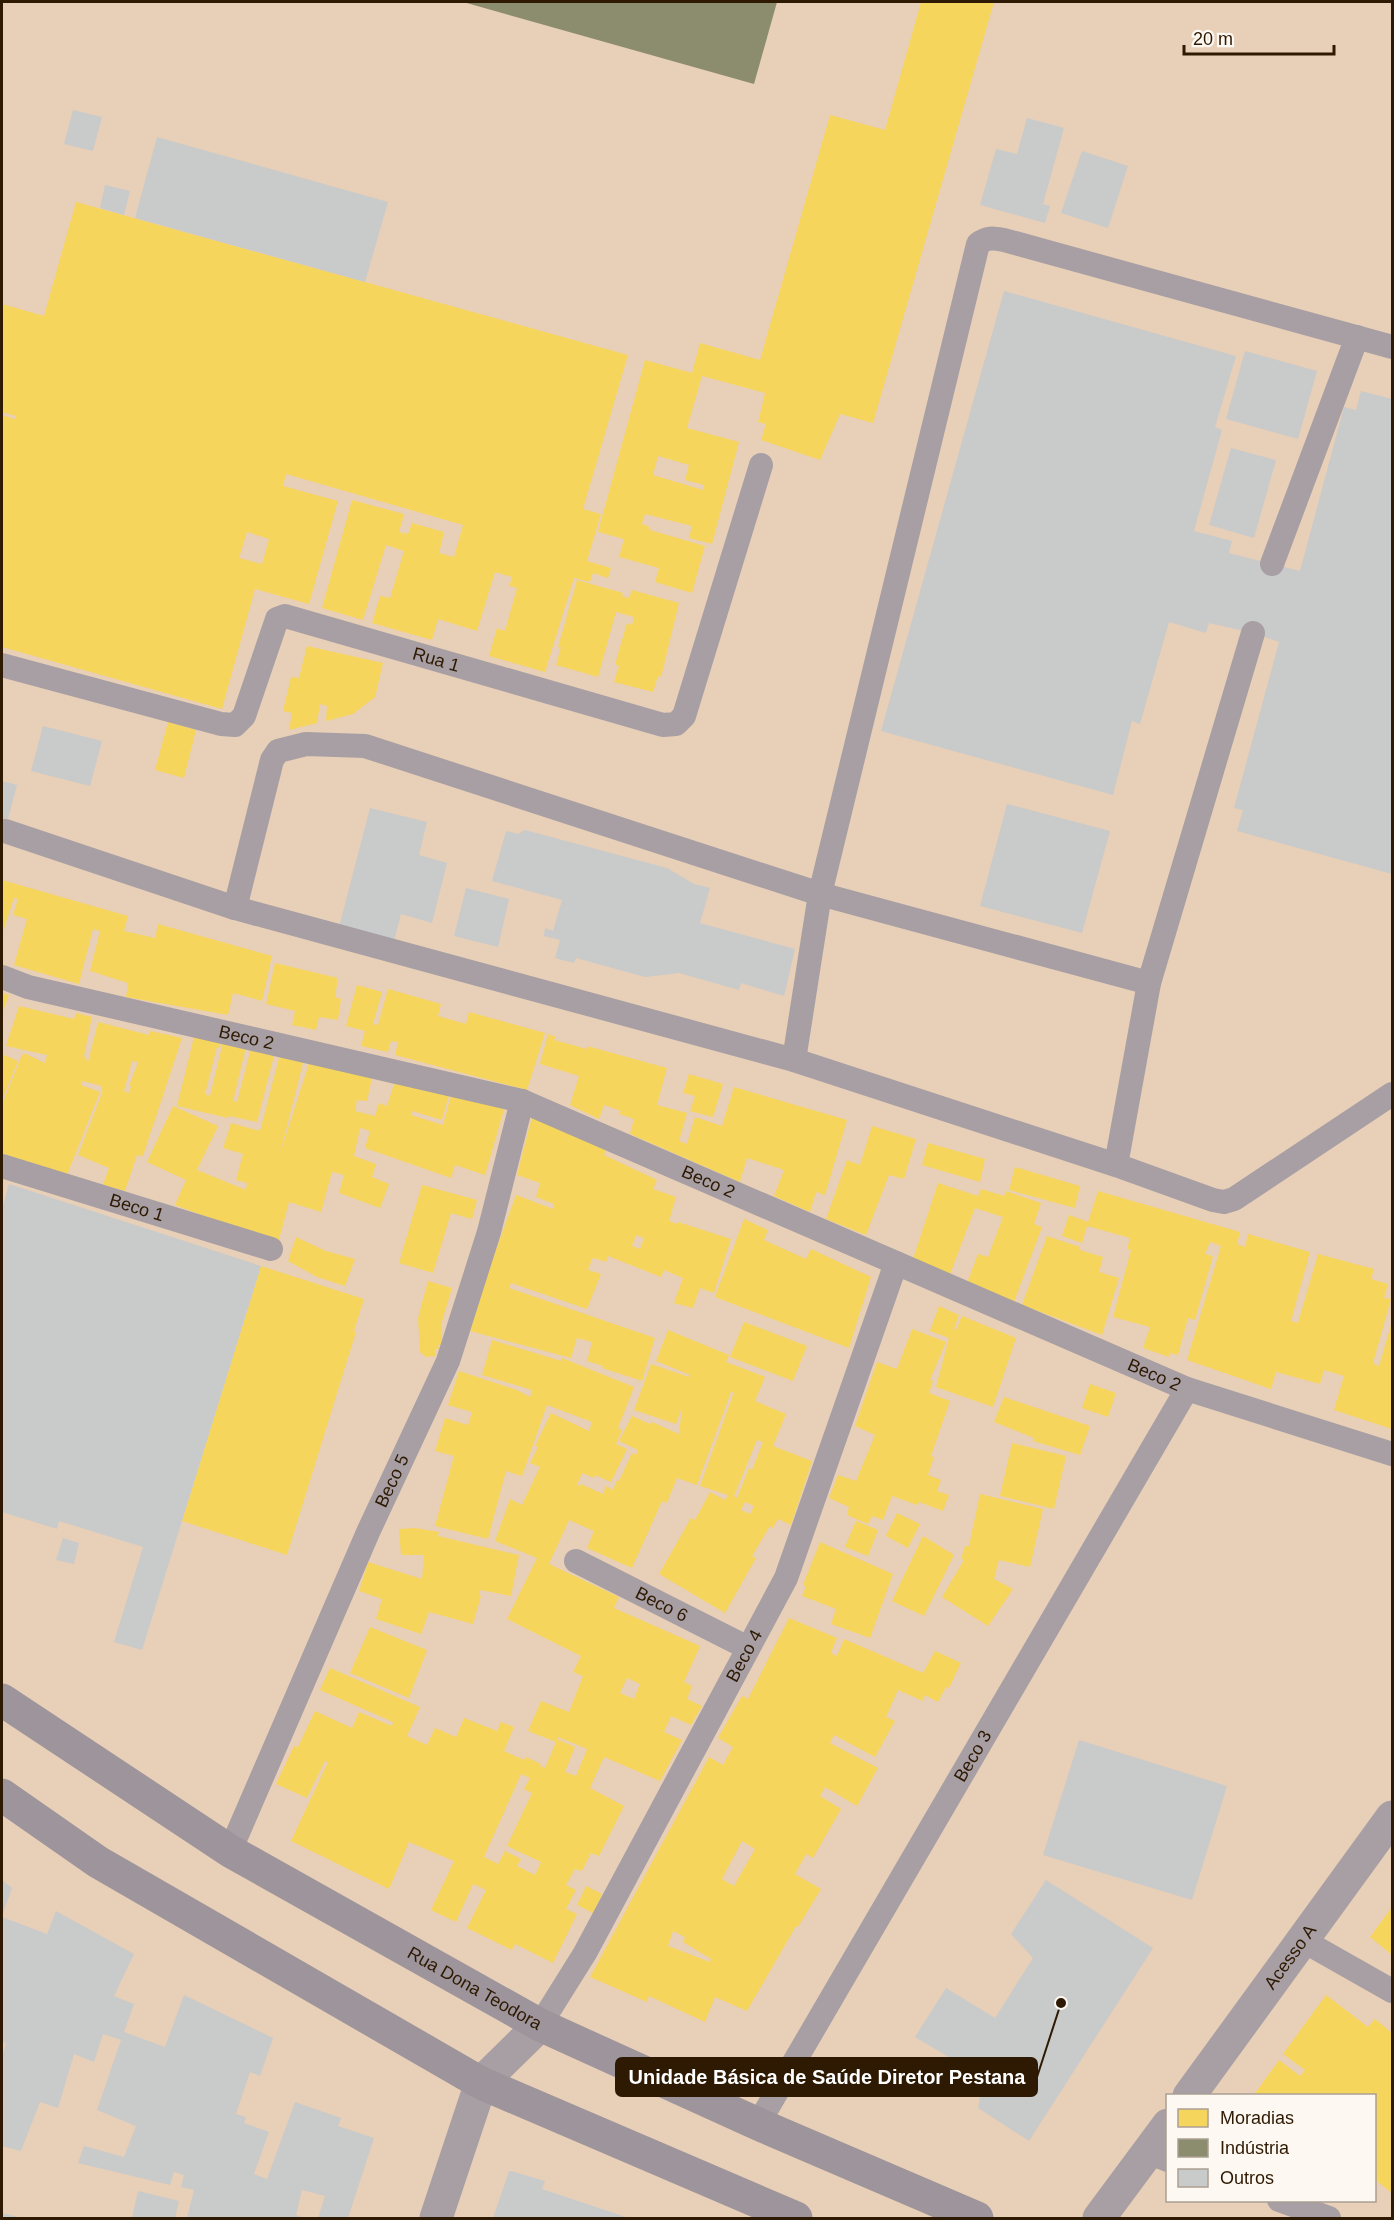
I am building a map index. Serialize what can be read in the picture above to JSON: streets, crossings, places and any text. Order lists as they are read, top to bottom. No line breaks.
{"streets":{"main road":["Rua Dona Teodora"],"street":["Acesso A"],"lane":["Rua 1","Beco 2","Beco 1","Beco 5","Beco 6","Beco 4","Beco 3"]},"crossings":[["Beco 2","Beco 5"],["Beco 2","Beco 4"],["Beco 2","Beco 3"],["Beco 5","Rua Dona Teodora"],["Beco 6","Beco 4"],["Beco 4","Rua Dona Teodora"],["Beco 3","Rua Dona Teodora"]],"places":["Unidade Básica de Saúde Diretor Pestana"],"legend":["Moradias","Indústria","Outros"],"scale_bar":"20 m"}
